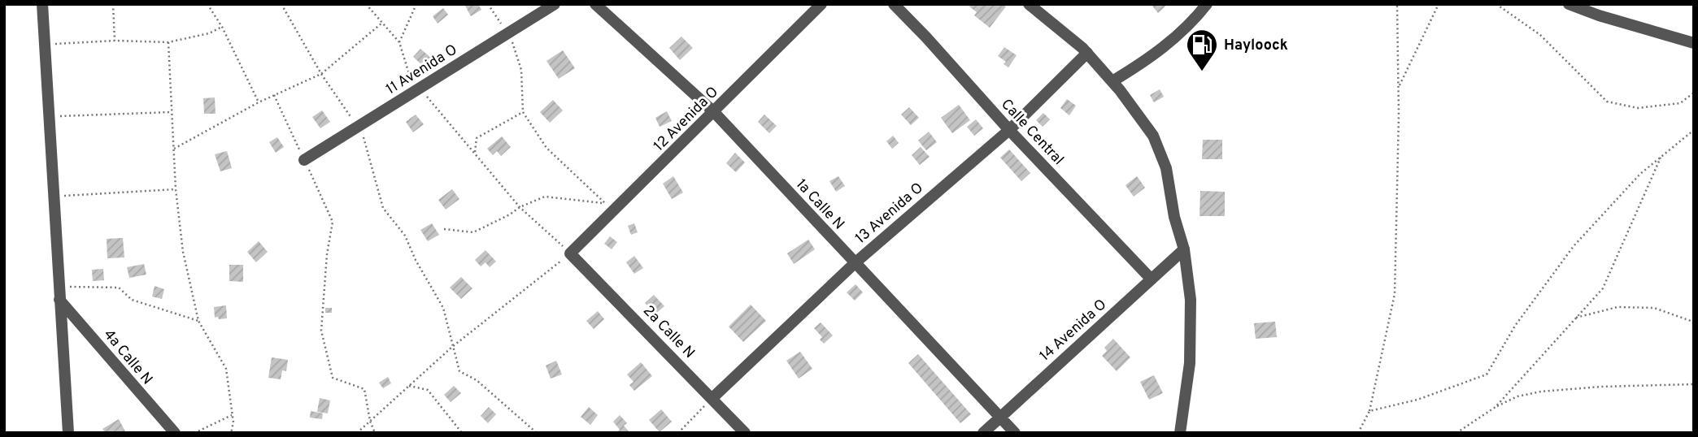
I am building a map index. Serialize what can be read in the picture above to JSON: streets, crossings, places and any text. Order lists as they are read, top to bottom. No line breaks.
{"streets":{"street":["11 Avenida O","12 Avenida O","Calle Central","1a Calle N","13 Avenida O","14 Avenida O","2a Calle N","4a Calle N"]},"crossings":[["12 Avenida O","1a Calle N"],["12 Avenida O","2a Calle N"],["Calle Central","13 Avenida O"],["Calle Central","14 Avenida O"],["1a Calle N","13 Avenida O"],["1a Calle N","14 Avenida O"],["13 Avenida O","2a Calle N"]],"places":{"fuel station":["Hayloock"]}}
